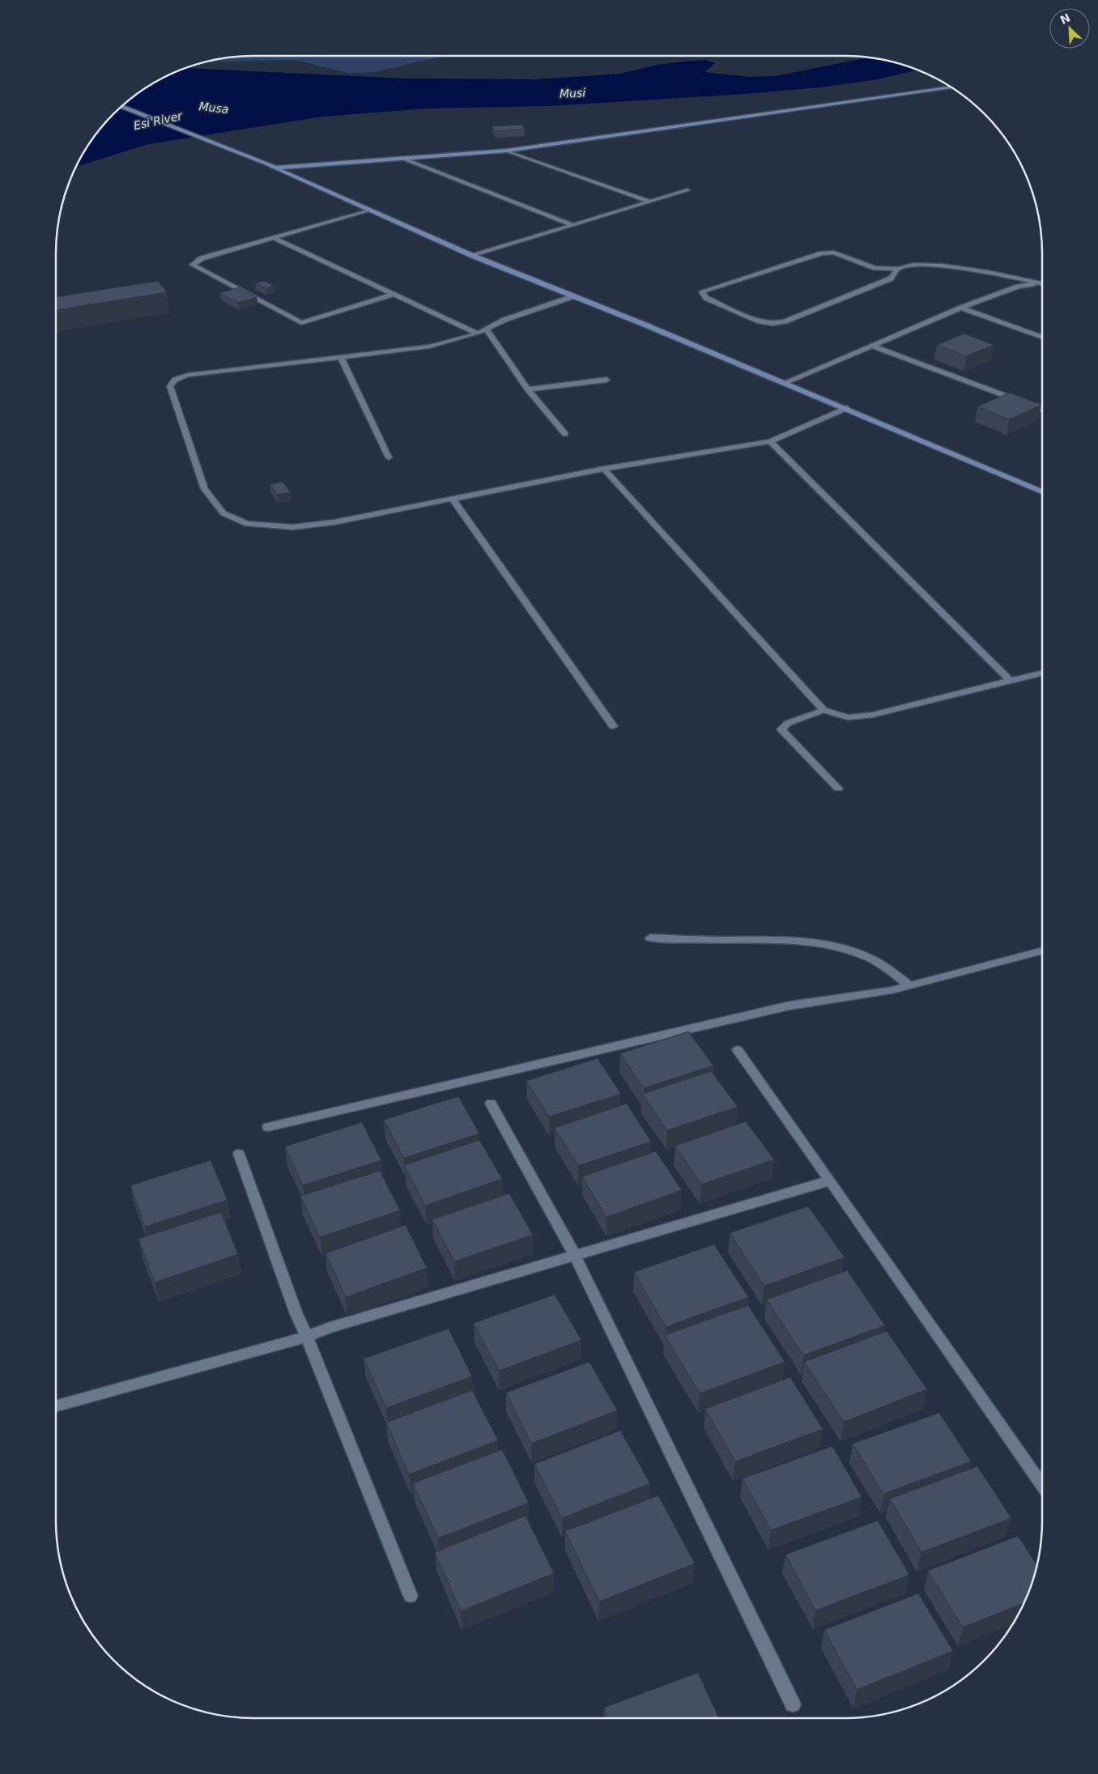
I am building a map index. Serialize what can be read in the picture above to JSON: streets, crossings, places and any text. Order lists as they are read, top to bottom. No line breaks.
{"water":["Musi","Musa","Esi River"],"north":"top left"}
